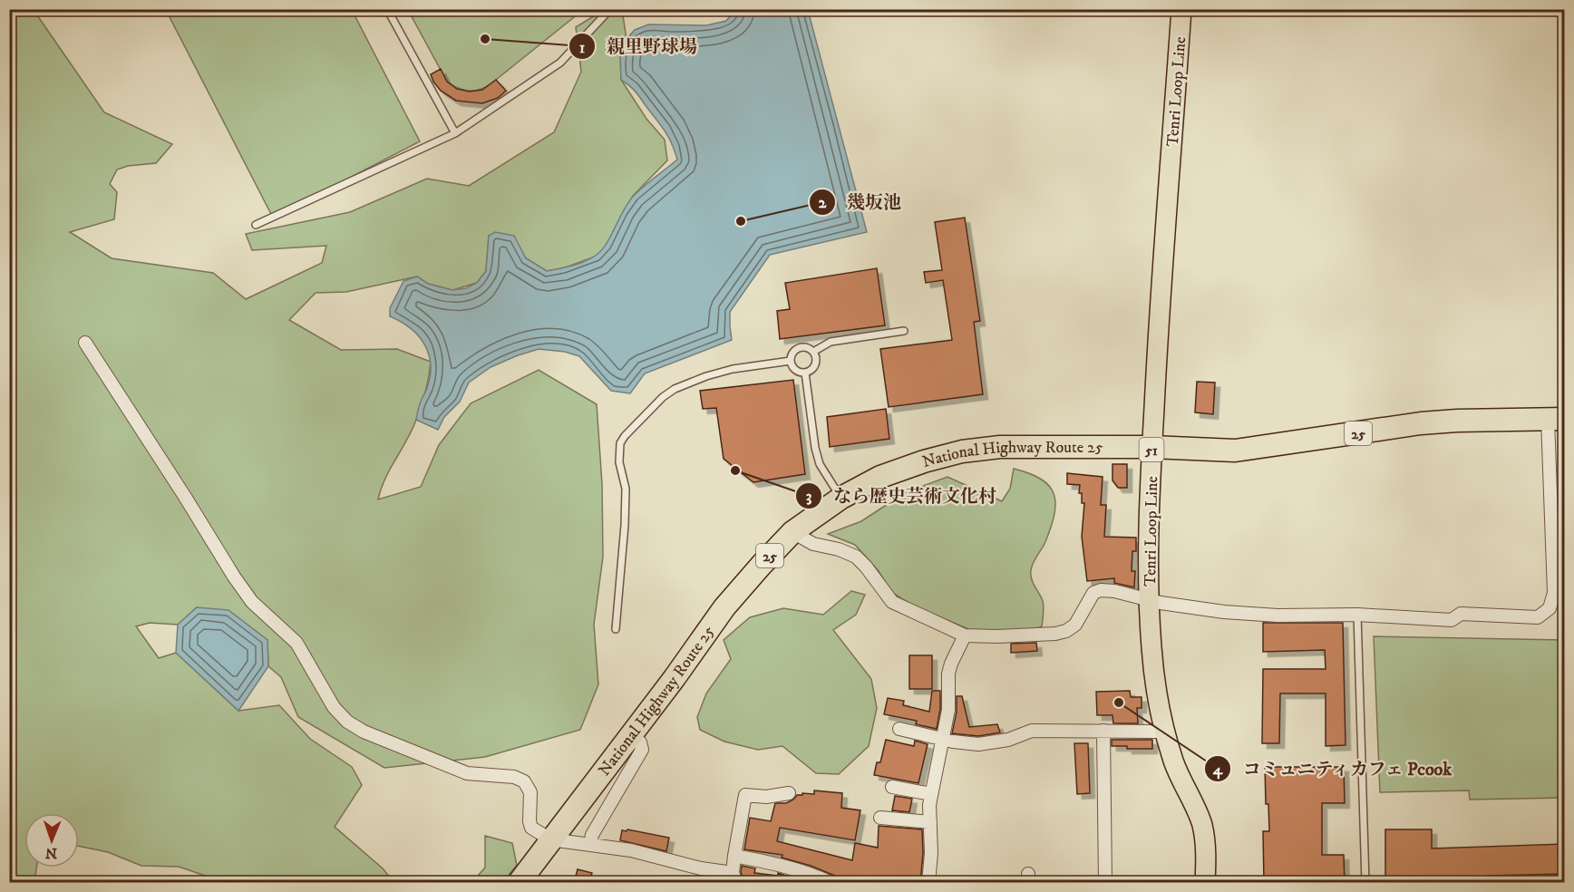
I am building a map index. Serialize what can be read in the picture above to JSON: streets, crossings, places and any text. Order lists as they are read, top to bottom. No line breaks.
{"streets":{"highway":["25","National Highway Route 25"],"main road":["Tenri Loop Line","51"]},"crossings":[["Tenri Loop Line","National Highway Route 25"]],"places":["親里野球場","幾坂池","なら歴史芸術文化村","コミュニティカフェ Pcook"],"north":"bottom"}
